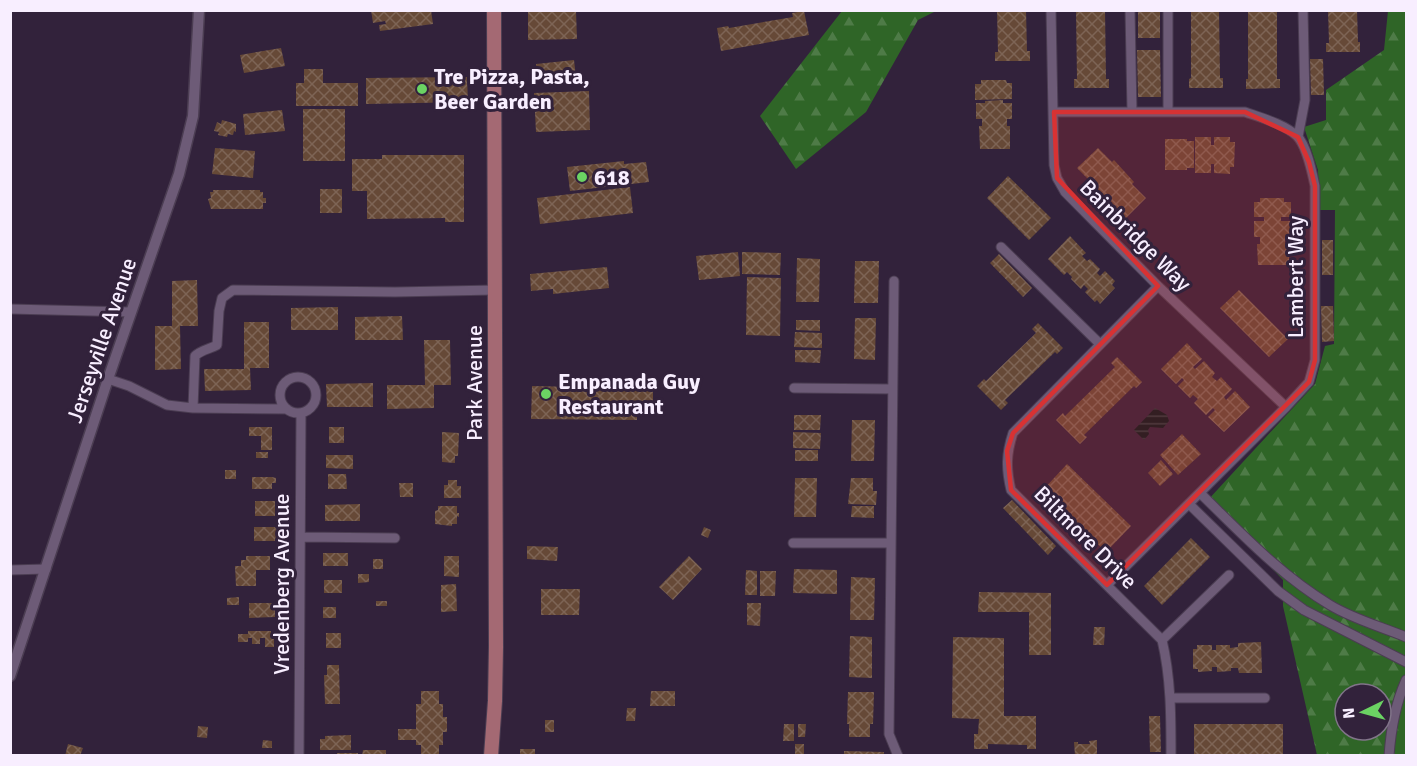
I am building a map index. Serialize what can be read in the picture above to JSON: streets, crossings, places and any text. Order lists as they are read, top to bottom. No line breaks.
{"streets":{"main road":["Park Avenue"],"street":["Bainbridge Way","Lambert Way","Jerseyville Avenue","Biltmore Drive","Vredenberg Avenue"]},"crossings":[["Bainbridge Way","Lambert Way"],["Bainbridge Way","Biltmore Drive"],["Lambert Way","Biltmore Drive"]],"places":["Tre Pizza, Pasta, Beer Garden","618","Empanada Guy Restaurant"],"north":"left"}
